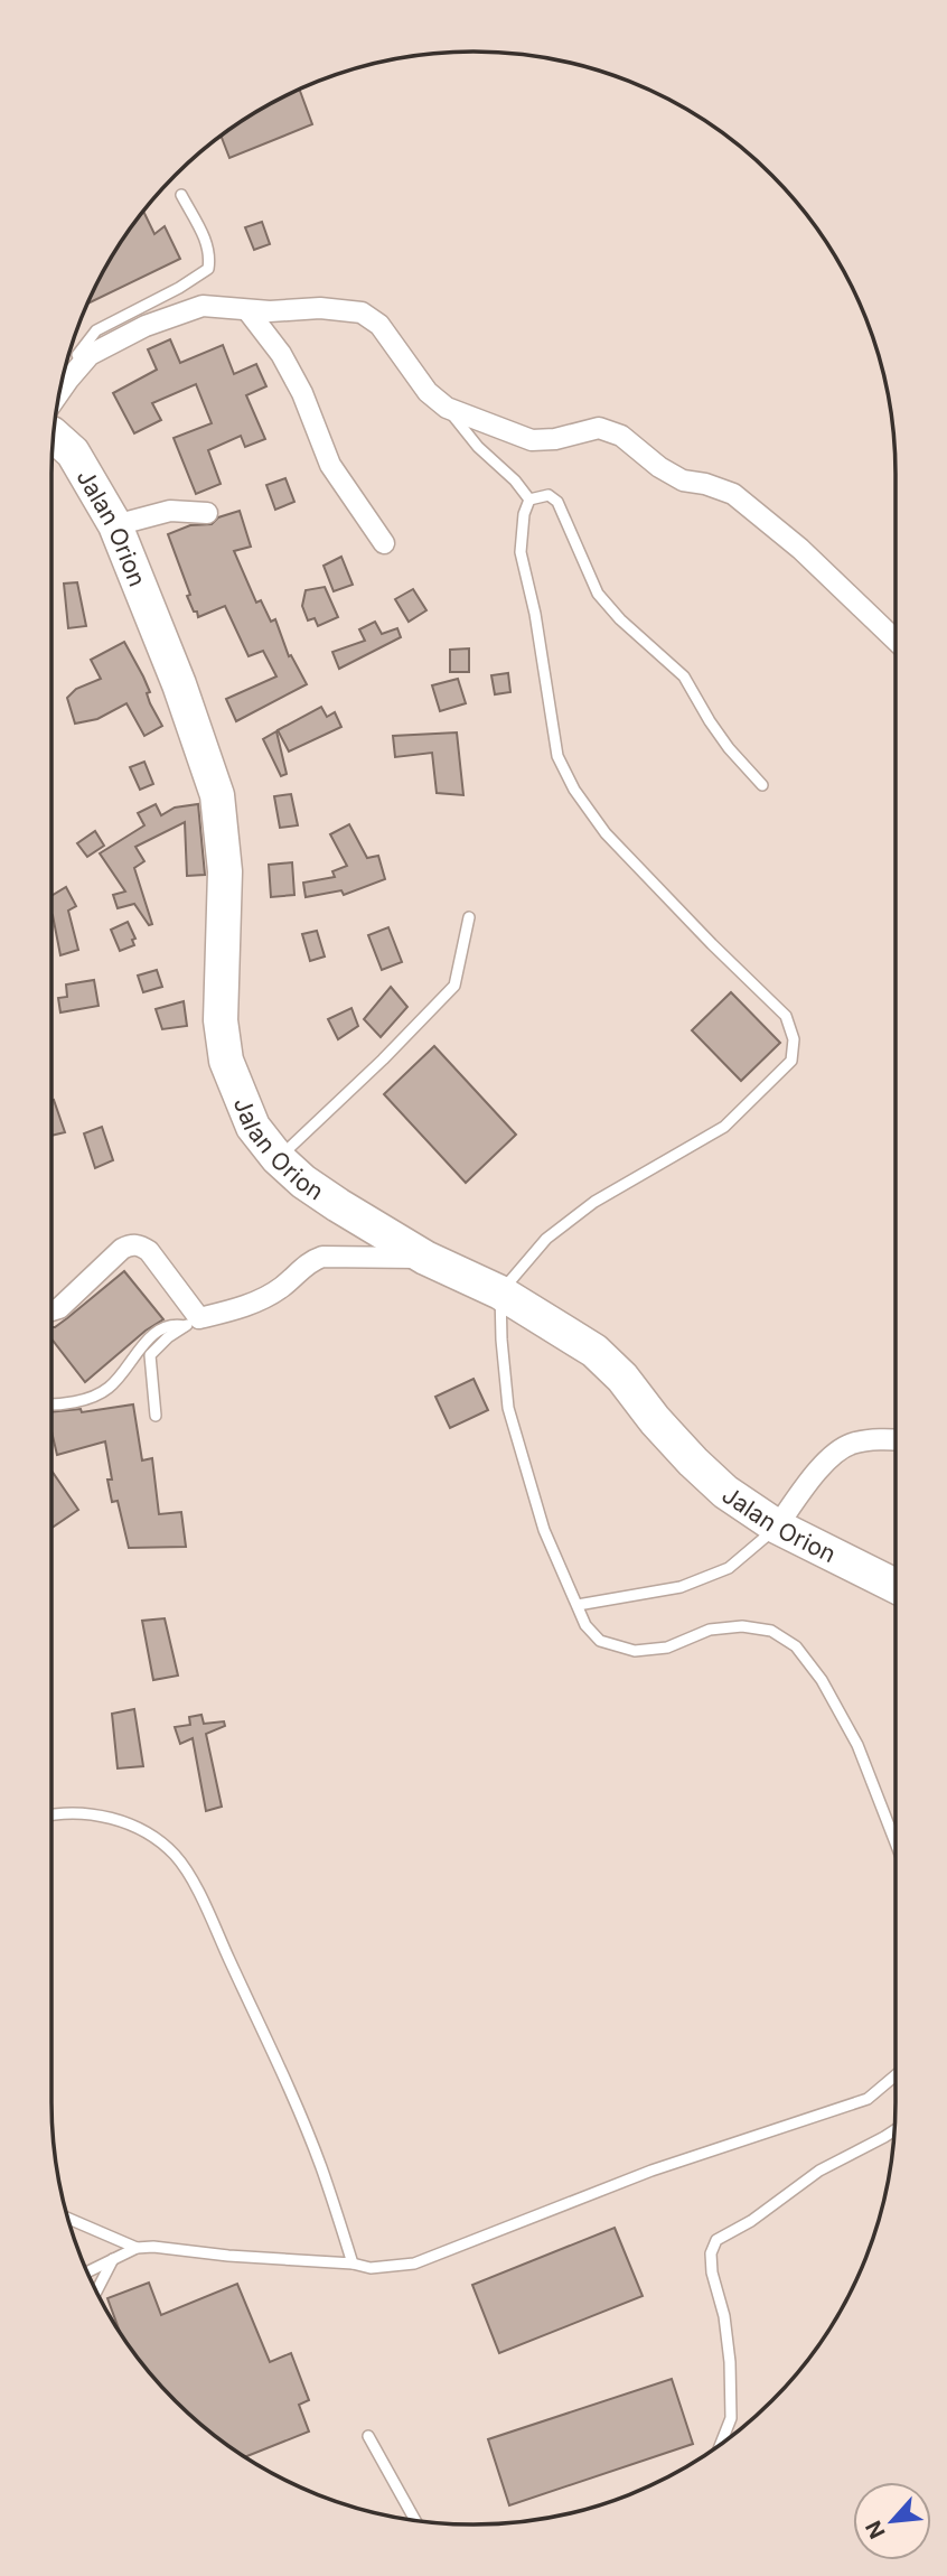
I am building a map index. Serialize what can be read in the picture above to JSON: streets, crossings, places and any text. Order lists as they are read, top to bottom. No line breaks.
{"streets":{"highway":["Jalan Orion"]},"north":"bottom left"}
